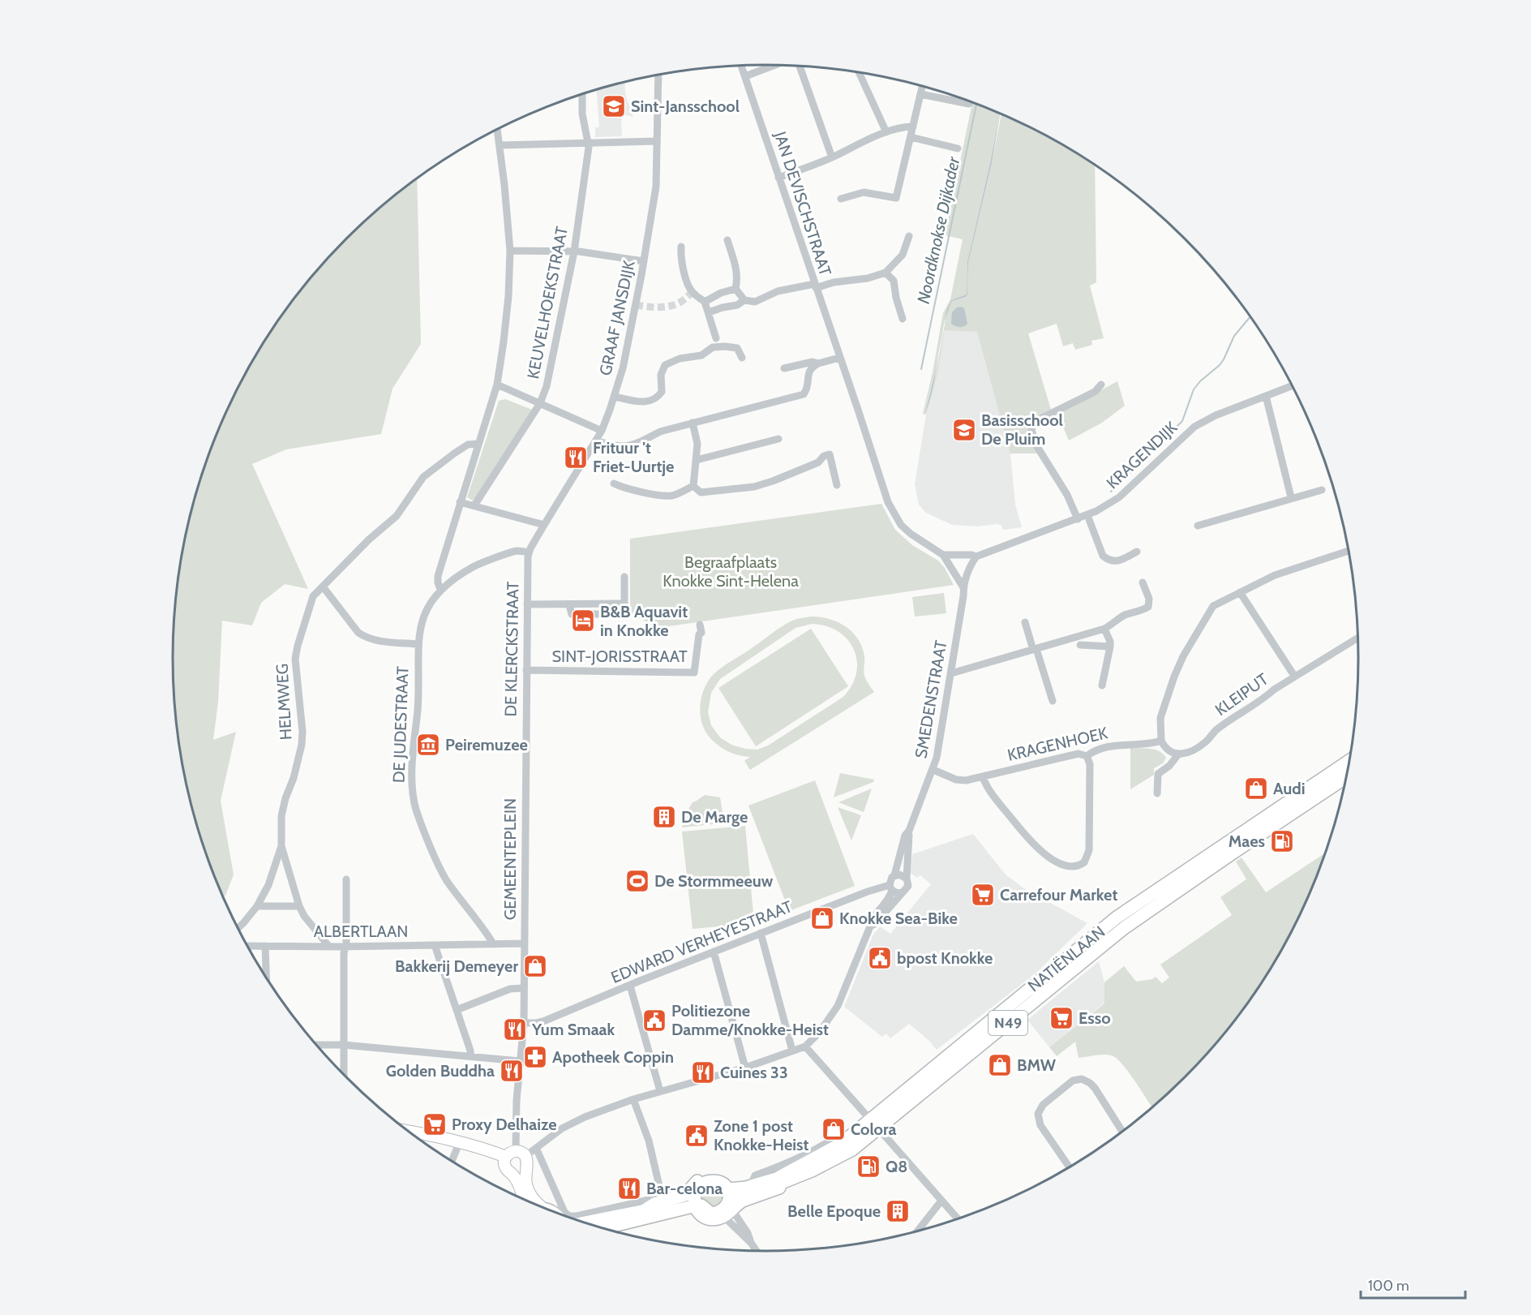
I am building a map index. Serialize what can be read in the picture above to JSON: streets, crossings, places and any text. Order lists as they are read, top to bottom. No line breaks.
{"streets":{"main road":["NATIËNLAAN","N49"],"street":["JAN DEVISCHSTRAAT","KEUVELHOEKSTRAAT","GRAAF JANSDIJK","KRAGENDIJK","DE KLERCKSTRAAT","SINT-JORISSTRAAT","KLEIPUT","SMEDENSTRAAT","HELMWEG","DE JUDESTRAAT","KRAGENHOEK","GEMEENTEPLEIN","ALBERTLAAN","EDWARD VERHEYESTRAAT"]},"crossings":[["JAN DEVISCHSTRAAT","KRAGENDIJK"],["JAN DEVISCHSTRAAT","SMEDENSTRAAT"],["GRAAF JANSDIJK","DE KLERCKSTRAAT"],["GRAAF JANSDIJK","DE JUDESTRAAT"],["KRAGENDIJK","SMEDENSTRAAT"],["DE KLERCKSTRAAT","SINT-JORISSTRAAT"],["DE KLERCKSTRAAT","DE JUDESTRAAT"],["DE KLERCKSTRAAT","GEMEENTEPLEIN"],["SMEDENSTRAAT","KRAGENHOEK"],["SMEDENSTRAAT","EDWARD VERHEYESTRAAT"],["DE JUDESTRAAT","GEMEENTEPLEIN"],["GEMEENTEPLEIN","ALBERTLAAN"],["GEMEENTEPLEIN","EDWARD VERHEYESTRAAT"],["NATIËNLAAN","N49"]],"water":["Noordknokse Dijkader"],"parks":["Begraafplaats Knokke Sint-Helena"],"places":{"school or university":["Sint-Jansschool","Basisschool De Pluim"],"restaurant":["Frituur 't Friet-Uurtje","Yum Smaak","Golden Buddha","Cuines 33","Bar-celona"],"hotel":["B&B Aquavit in Knokke"],"museum":["Peiremuzee"],"shop":["Audi","Knokke Sea-Bike","Bakkerij Demeyer","BMW","Colora"],"building":["De Marge","Belle Epoque"],"fuel station":["Maes","Q8"],"sports":["De Stormmeeuw"],"supermarket":["Carrefour Market","Esso","Proxy Delhaize"],"public building":["bpost Knokke","Politiezone Damme/Knokke-Heist","Zone 1 post Knokke-Heist"],"pharmacy":["Apotheek Coppin"]},"scale_bar":"100 m"}
